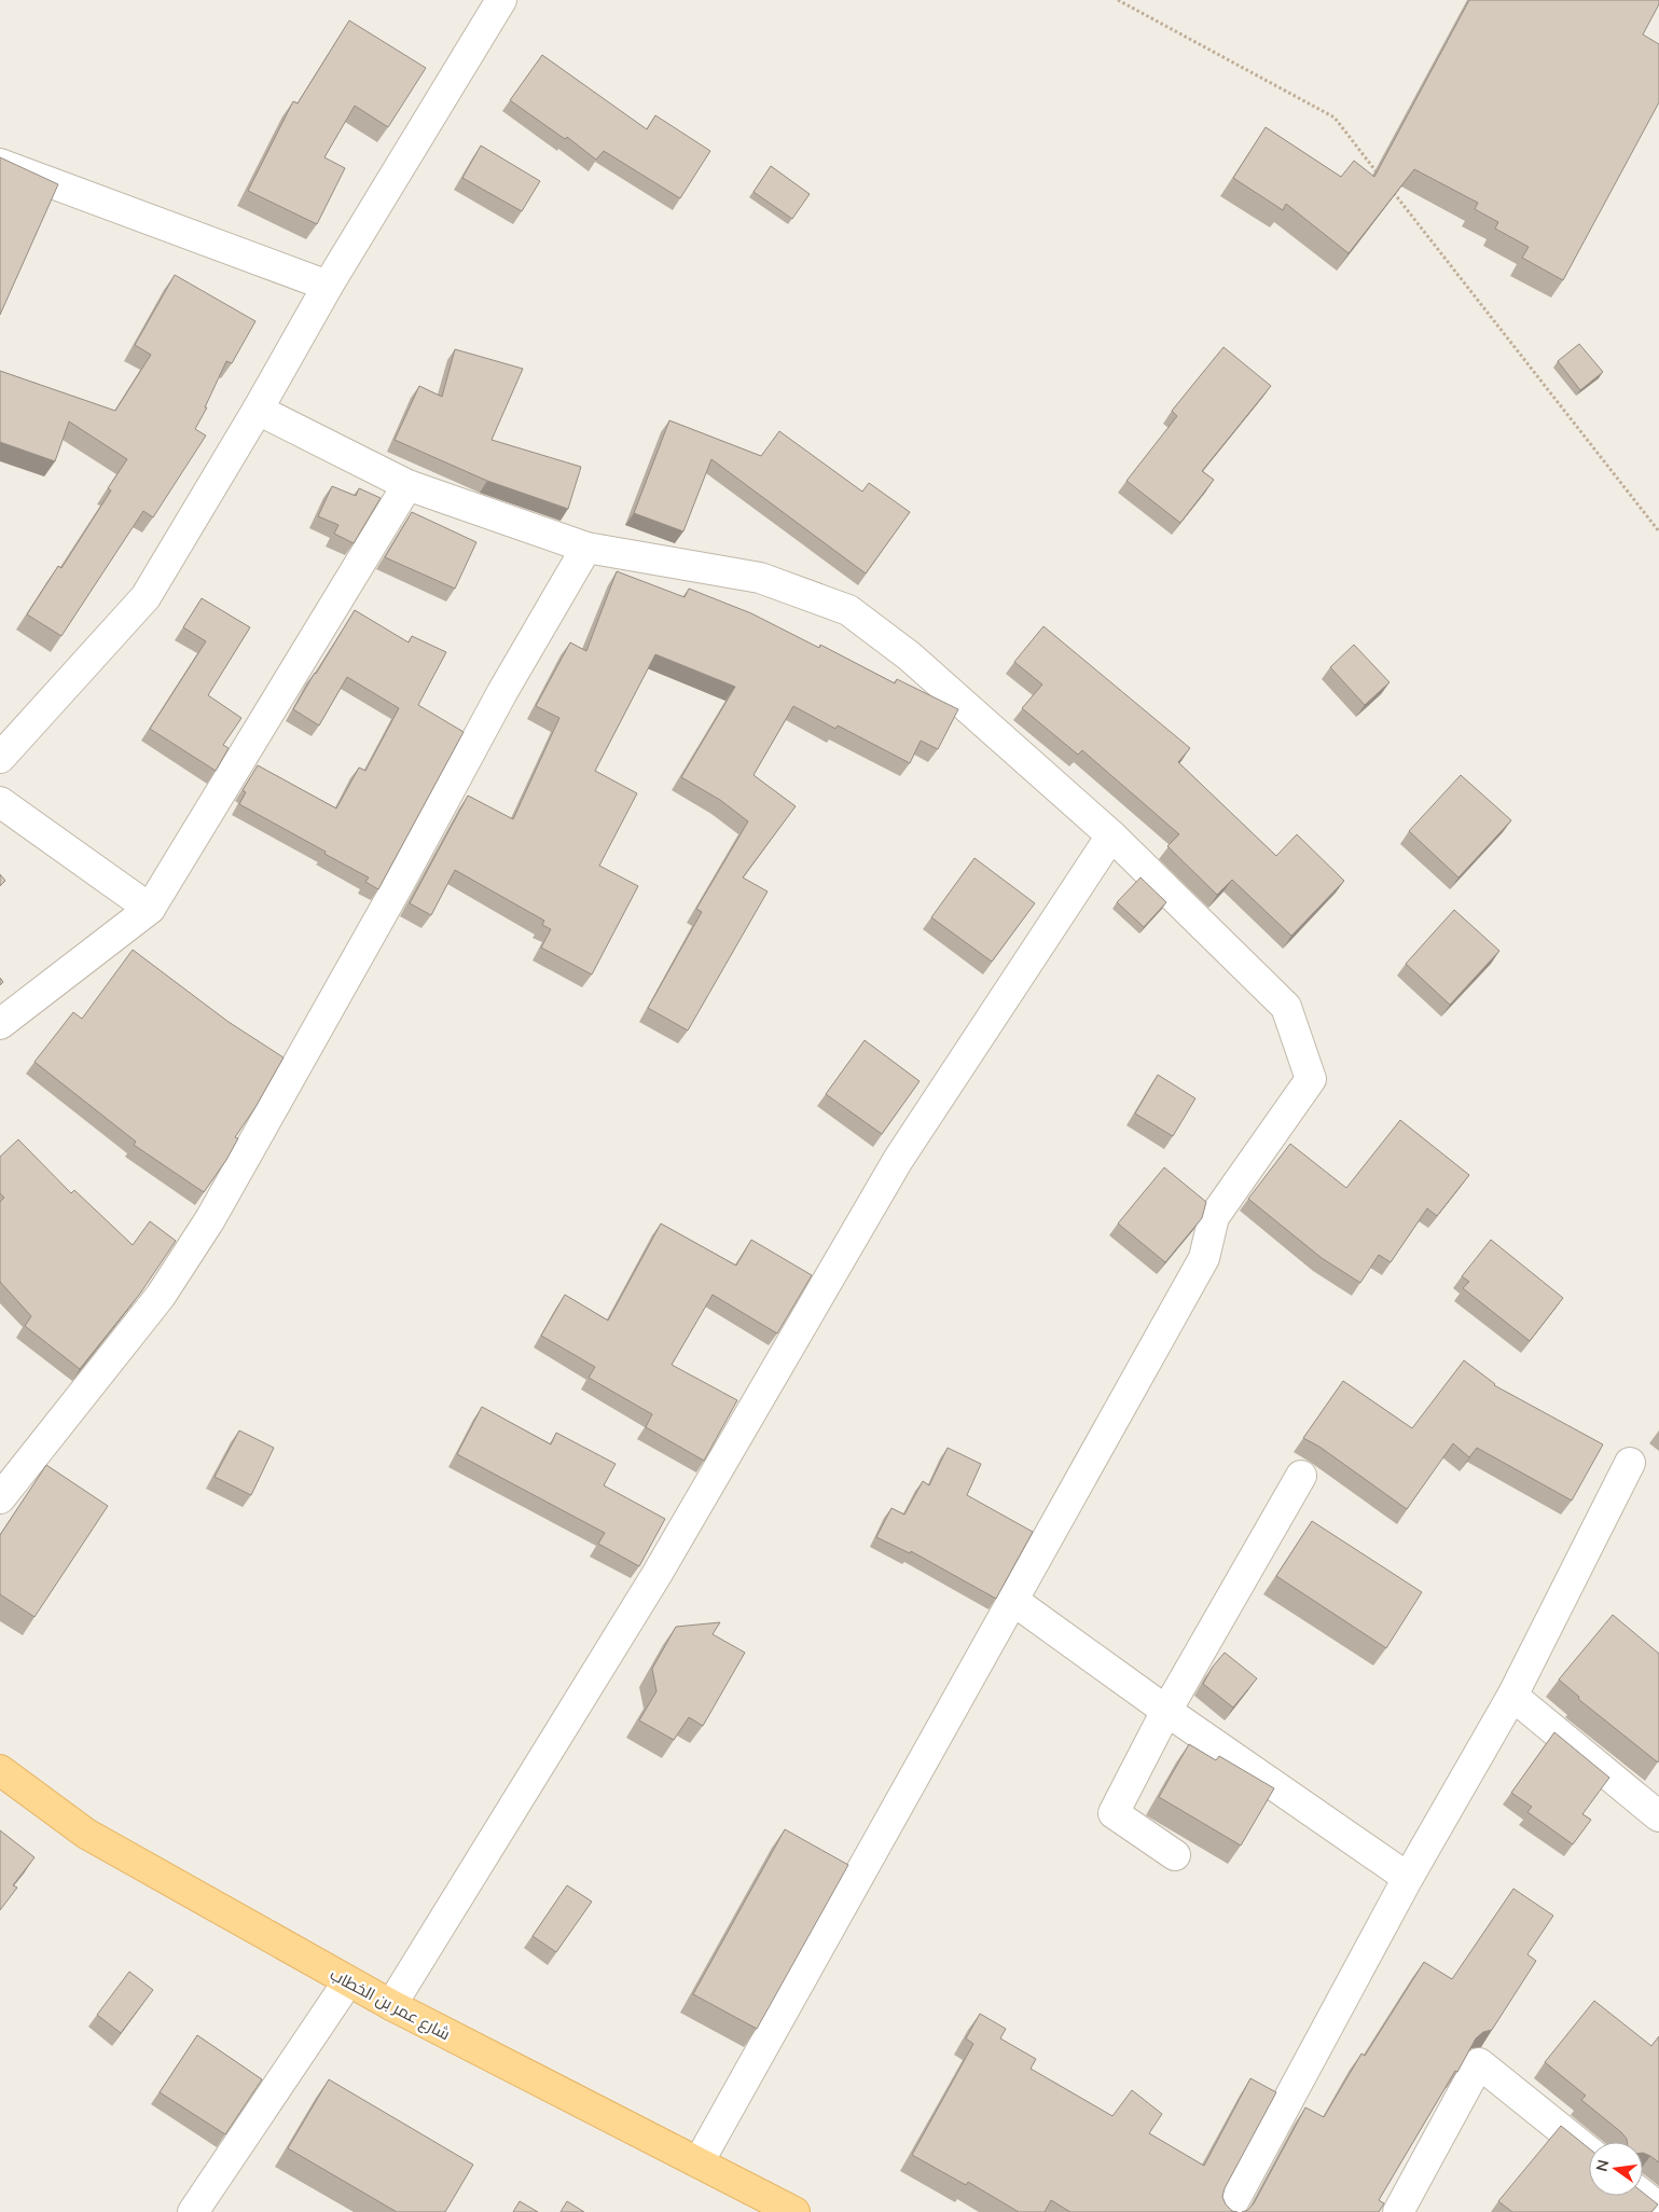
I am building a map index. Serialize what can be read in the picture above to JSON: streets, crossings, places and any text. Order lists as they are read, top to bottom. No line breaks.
{"streets":{"main road":["شارع عمر بن الخطاب"]},"north":"left"}
